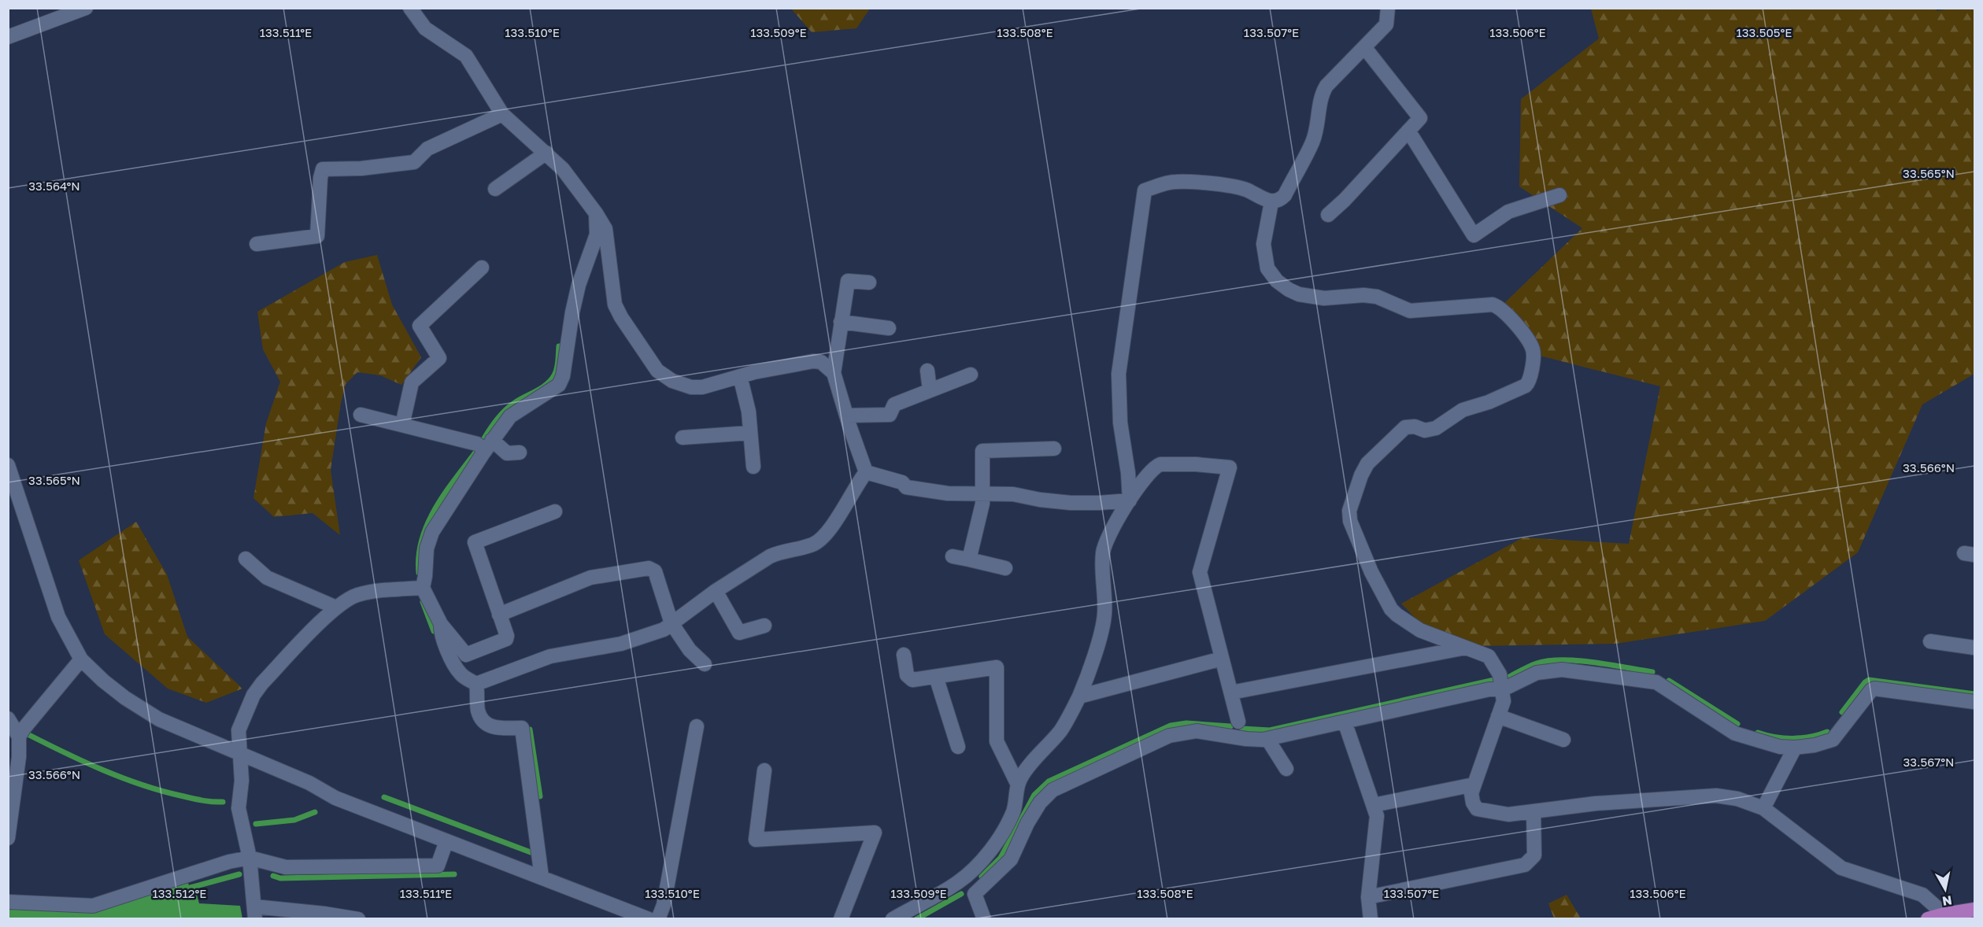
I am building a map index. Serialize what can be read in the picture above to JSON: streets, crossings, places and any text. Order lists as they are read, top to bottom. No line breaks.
{"north":"bottom","coordinates":["133.511°E","133.510°E","133.509°E","133.508°E","133.507°E","133.506°E","133.505°E","33.565°N","33.564°N","33.566°N","33.567°N","133.512°E"]}
